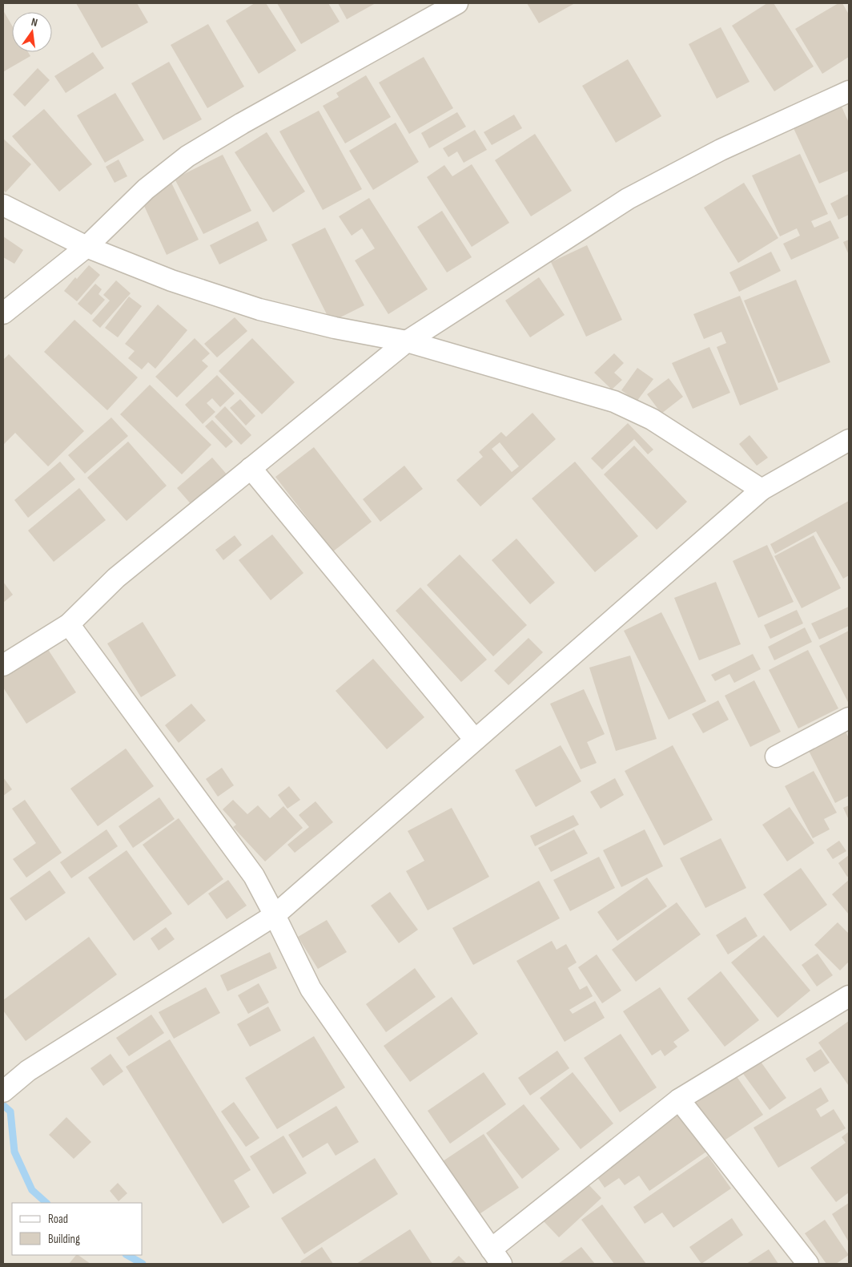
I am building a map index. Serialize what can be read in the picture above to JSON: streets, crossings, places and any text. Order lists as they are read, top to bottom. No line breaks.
{"legend":["Road","Building"],"north":"top"}
